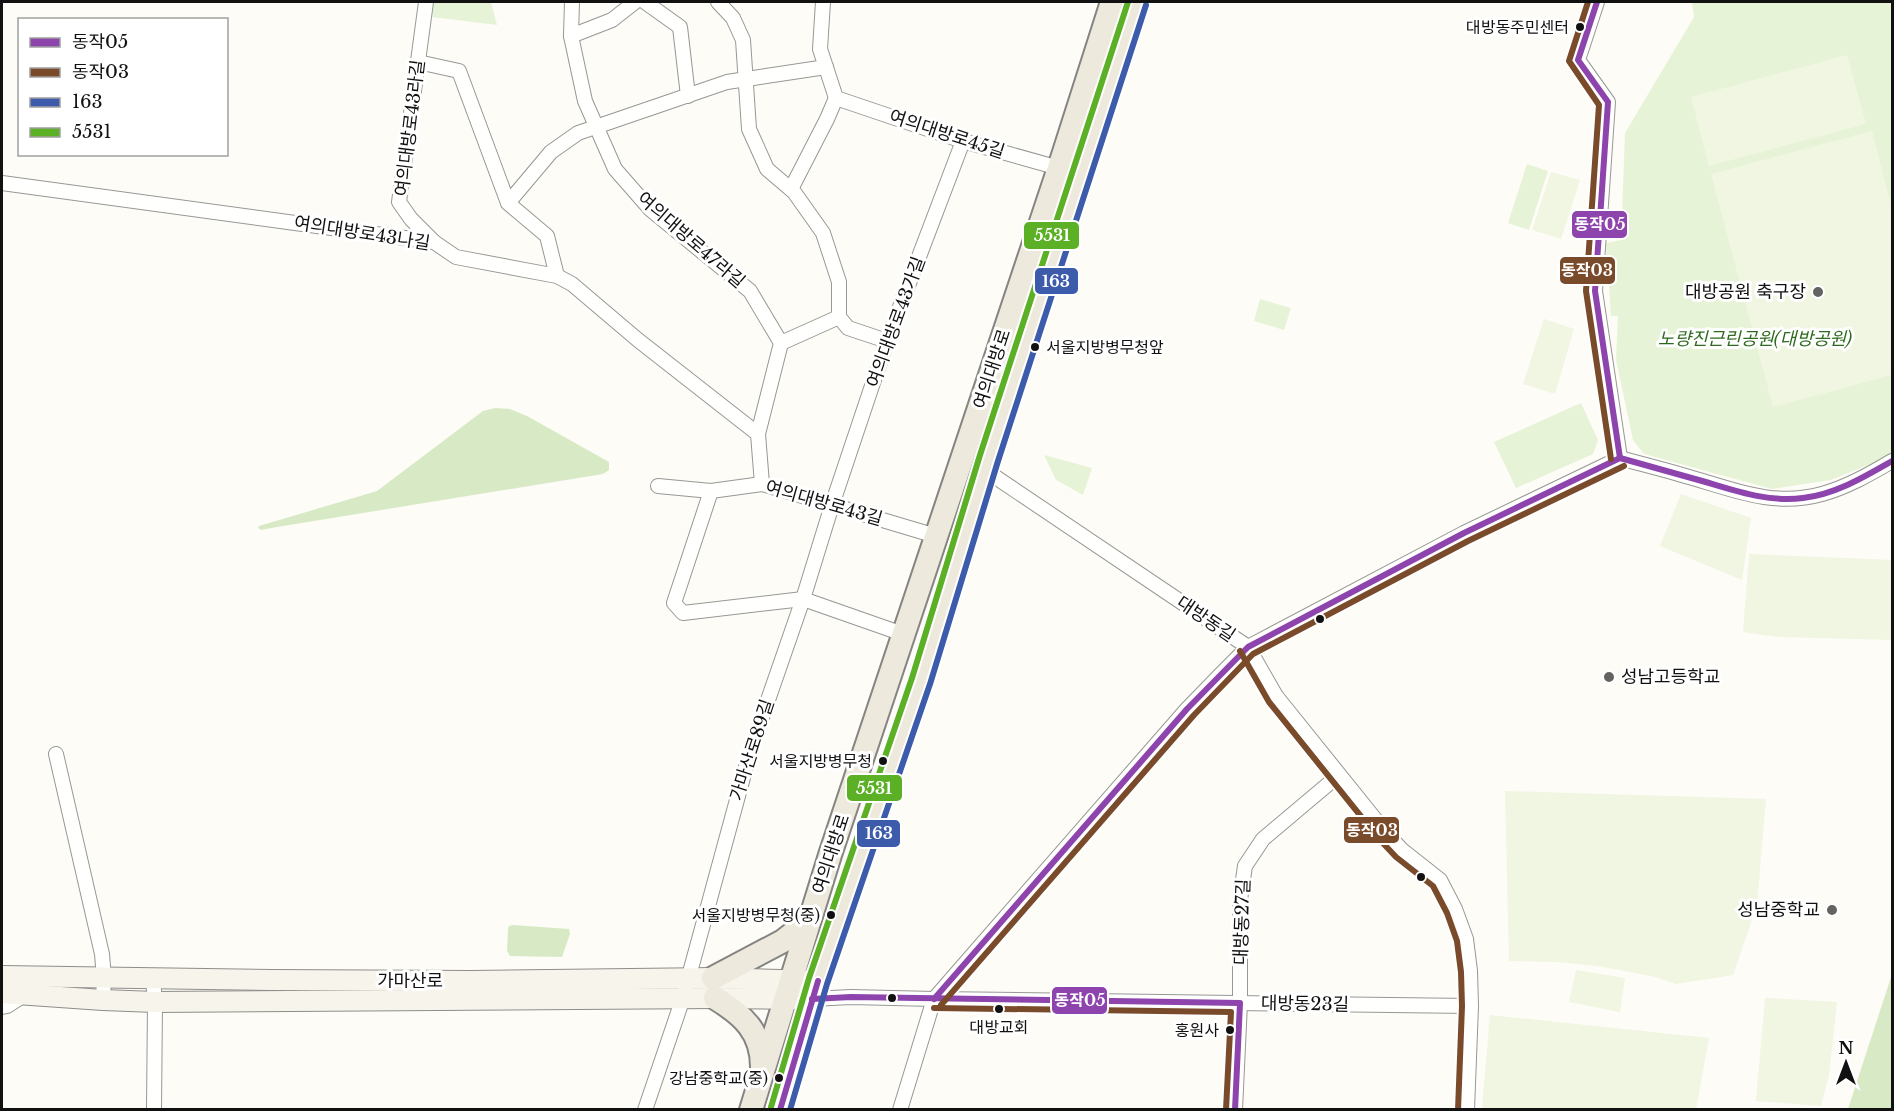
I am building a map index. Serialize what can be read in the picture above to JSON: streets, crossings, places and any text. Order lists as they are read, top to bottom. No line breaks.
{"streets":{"main road":["여의대방로","가마산로"],"street":["여의대방로43라길","여의대방로45길","여의대방로43나길","여의대방로47라길","여의대방로43가길","여의대방로43길","대방동길","가마산로89길","대방동27길","대방동23길"]},"crossings":[["여의대방로43라길","여의대방로43나길"],["여의대방로45길","여의대방로43가길"],["여의대방로45길","여의대방로"],["여의대방로43가길","여의대방로43길"],["여의대방로43가길","가마산로89길"],["여의대방로","여의대방로43길"],["여의대방로","대방동길"],["여의대방로","가마산로"],["여의대방로","대방동23길"],["여의대방로43길","가마산로89길"],["대방동길","대방동27길"],["대방동길","대방동23길"],["가마산로89길","가마산로"],["대방동27길","대방동23길"],["가마산로","대방동23길"]],"parks":["노량진근린공원(대방공원)"],"places":["대방동주민센터","대방공원 축구장","서울지방병무청앞","성남고등학교","서울지방병무청","성남중학교","서울지방병무청(중)","대방교회","홍원사","강남중학교(중)"],"lines":["transit line 동작05","transit line 동작03","transit line 5531","transit line 163"],"legend":["동작05","동작03","163","5531"],"north":"top"}
